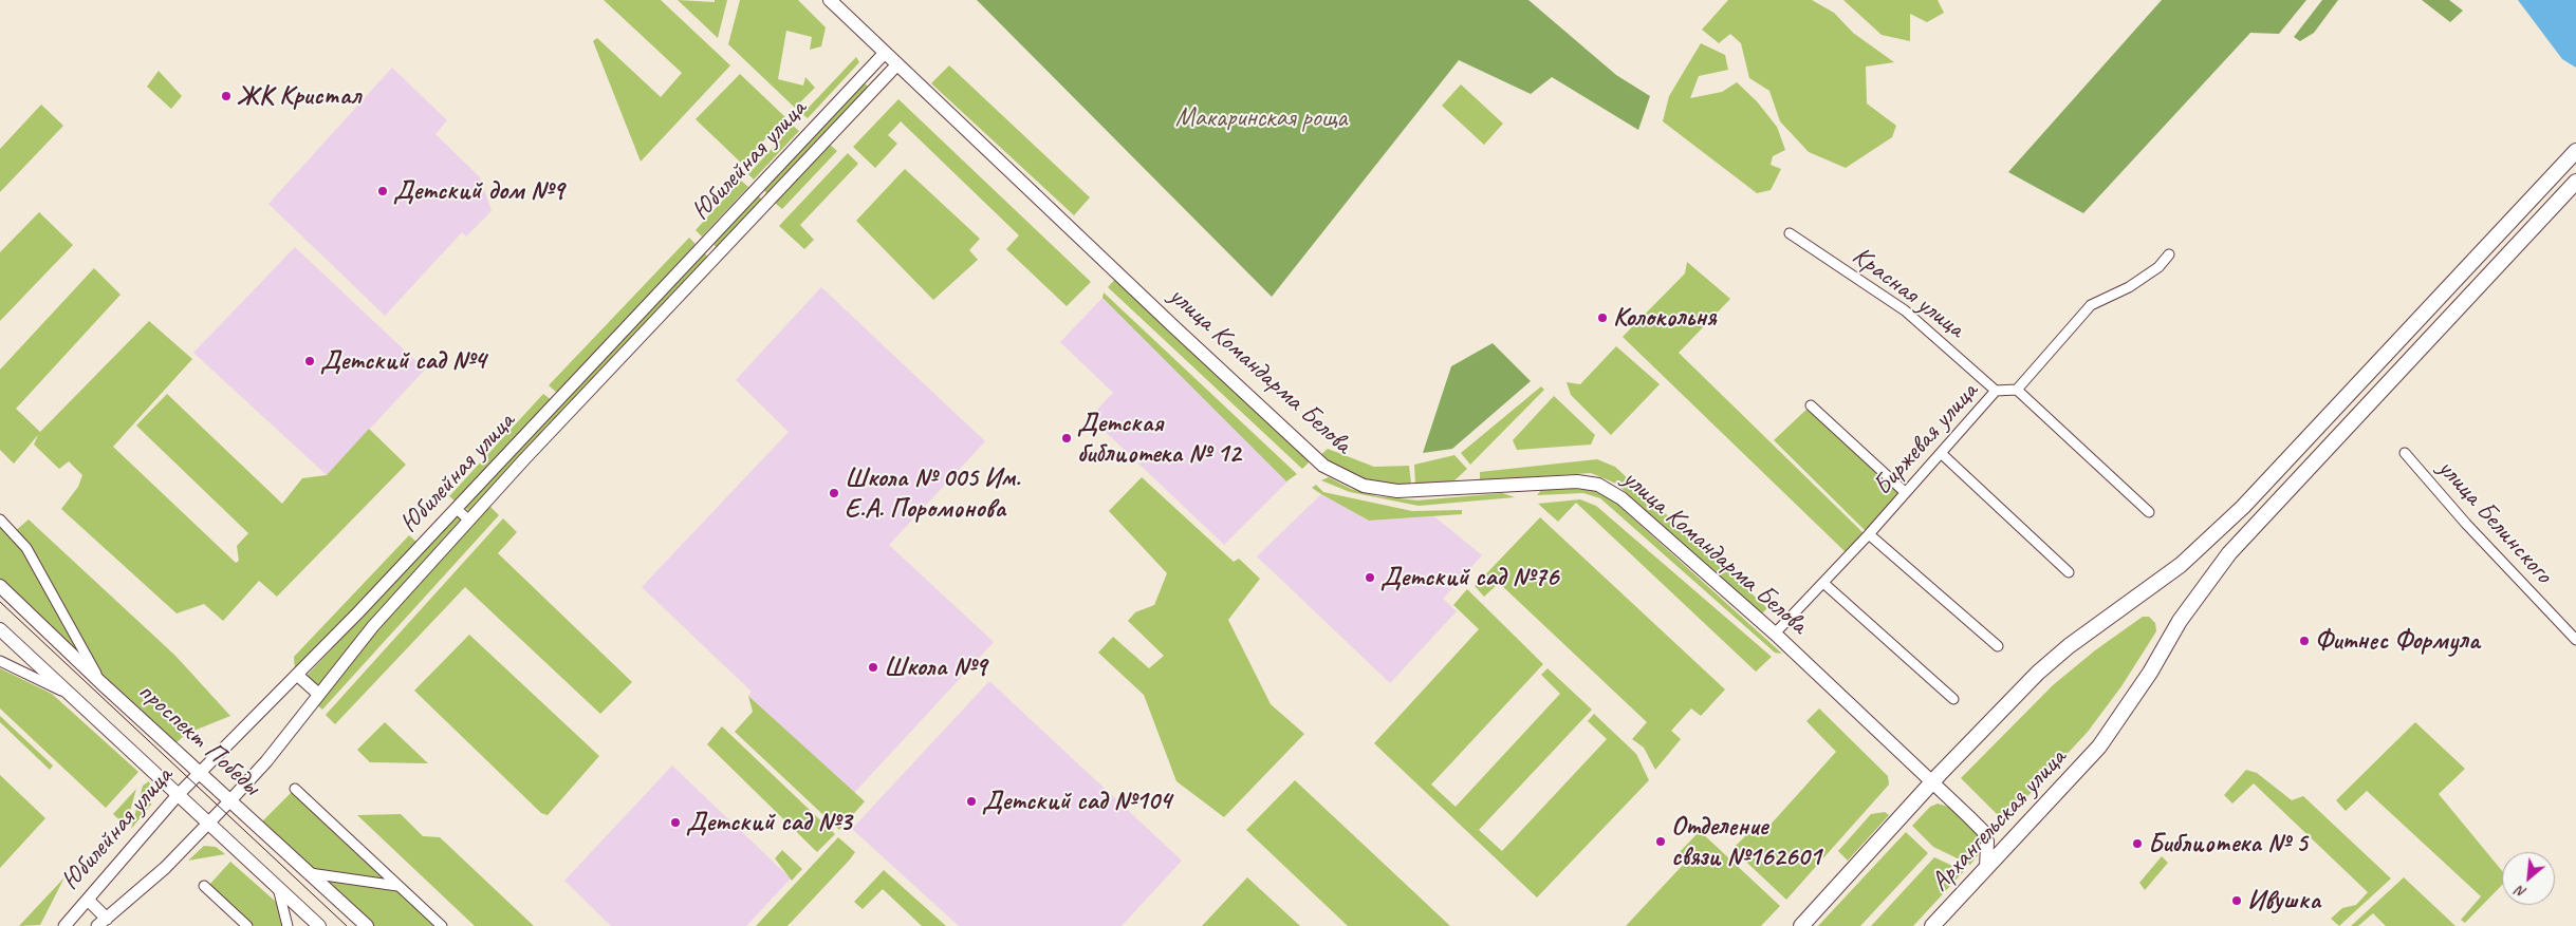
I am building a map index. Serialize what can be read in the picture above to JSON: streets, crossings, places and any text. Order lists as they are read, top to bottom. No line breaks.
{"streets":{"main road":["улица Командарма Белова","проспект Победы","Архангельская улица"],"street":["Юбилейная улица","Красная улица","Биржевая улица","улица Белинского"]},"crossings":[["Юбилейная улица","улица Командарма Белова"],["Юбилейная улица","проспект Победы"],["Красная улица","Биржевая улица"],["улица Командарма Белова","Биржевая улица"],["улица Командарма Белова","Архангельская улица"]],"parks":["Макаринская роща"],"places":["ЖК Кристал","Детский дом №9","Колокольня","Детский сад №4","Детская библиотека № 12","Школа № 005 Им. Е.А. Поромонова","Детский сад №76","Фитнес Формула","Школа №9","Детский сад №104","Детский сад №3","Отделение связи №162601","Библиотека № 5","Ивушка"],"north":"bottom left"}
